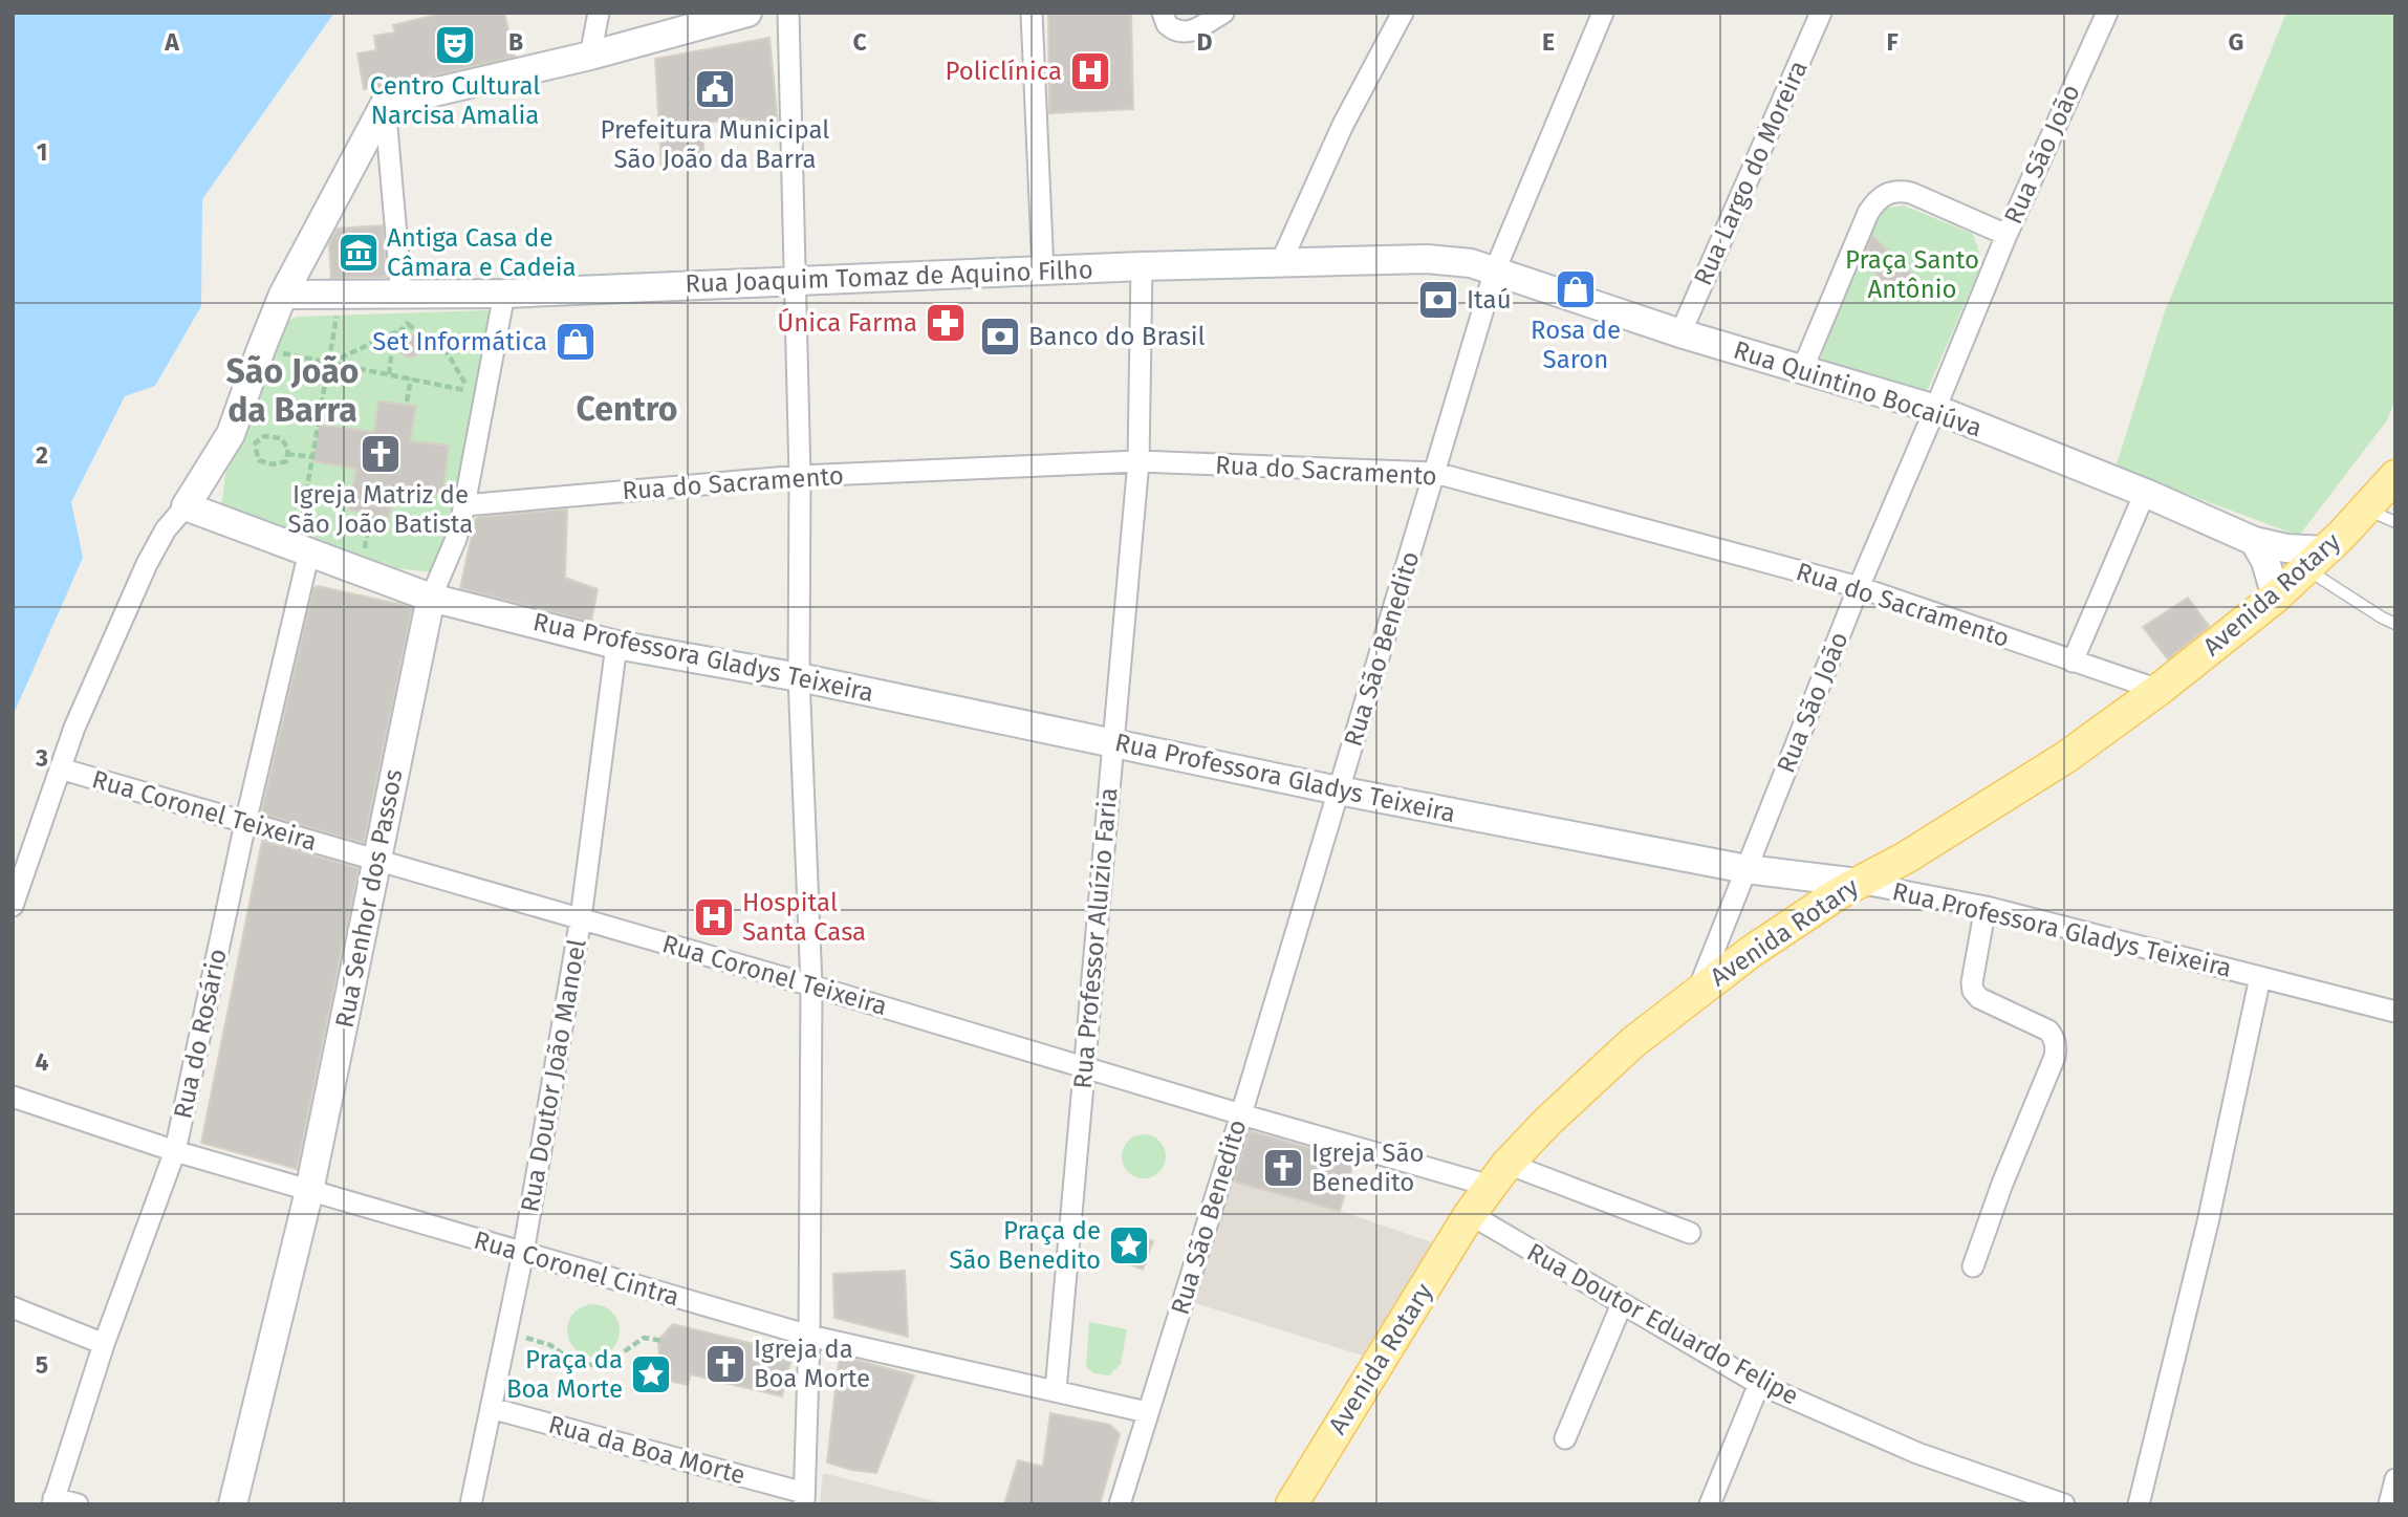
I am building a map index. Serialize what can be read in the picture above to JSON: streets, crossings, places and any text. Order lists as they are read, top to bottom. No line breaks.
{"streets":{"main road":["Rua Joaquim Tomaz de Aquino Filho","Rua Quintino Bocaiúva","Avenida Rotary","Rua Professora Gladys Teixeira","Rua Senhor dos Passos"],"street":["Rua São João","Rua Largo do Moreira","Rua do Sacramento","Rua São Benedito","Rua Coronel Teixeira","Rua Professor Aluízio Faria","Rua do Rosário","Rua Doutor João Manoel","Rua Coronel Cintra","Rua Doutor Eduardo Felipe","Rua da Boa Morte"]},"crossings":[["Rua São João","Rua Quintino Bocaiúva"],["Rua São João","Rua do Sacramento"],["Rua São João","Avenida Rotary"],["Rua São João","Rua Professora Gladys Teixeira"],["Rua Largo do Moreira","Rua Quintino Bocaiúva"],["Rua Joaquim Tomaz de Aquino Filho","Rua Quintino Bocaiúva"],["Rua Joaquim Tomaz de Aquino Filho","Rua São Benedito"],["Rua Joaquim Tomaz de Aquino Filho","Rua Senhor dos Passos"],["Rua Joaquim Tomaz de Aquino Filho","Rua Professor Aluízio Faria"],["Rua Quintino Bocaiúva","Avenida Rotary"],["Rua Quintino Bocaiúva","Rua São Benedito"],["Rua do Sacramento","Avenida Rotary"],["Rua do Sacramento","Rua São Benedito"],["Rua do Sacramento","Rua Senhor dos Passos"],["Rua do Sacramento","Rua Professor Aluízio Faria"],["Avenida Rotary","Rua Professora Gladys Teixeira"],["Avenida Rotary","Rua Coronel Teixeira"],["Avenida Rotary","Rua Doutor Eduardo Felipe"],["Rua São Benedito","Rua Professora Gladys Teixeira"],["Rua São Benedito","Rua Coronel Teixeira"],["Rua São Benedito","Rua Coronel Cintra"],["Rua Professora Gladys Teixeira","Rua Senhor dos Passos"],["Rua Professora Gladys Teixeira","Rua Professor Aluízio Faria"],["Rua Professora Gladys Teixeira","Rua do Rosário"],["Rua Professora Gladys Teixeira","Rua Doutor João Manoel"],["Rua Coronel Teixeira","Rua Senhor dos Passos"],["Rua Coronel Teixeira","Rua Professor Aluízio Faria"],["Rua Coronel Teixeira","Rua do Rosário"],["Rua Coronel Teixeira","Rua Doutor João Manoel"],["Rua Senhor dos Passos","Rua Coronel Cintra"],["Rua Professor Aluízio Faria","Rua Coronel Cintra"],["Rua do Rosário","Rua Coronel Cintra"],["Rua Doutor João Manoel","Rua Coronel Cintra"],["Rua Doutor João Manoel","Rua da Boa Morte"]],"districts":["São João da Barra","Centro"],"parks":["Praça Santo Antônio"],"places":{"theatre":["Centro Cultural Narcisa Amalia"],"hospital":["Policlínica","Hospital Santa Casa"],"public building":["Prefeitura Municipal São João da Barra"],"museum":["Antiga Casa de Câmara e Cadeia"],"shop":["Rosa de Saron","Set Informática"],"bank":["Itaú","Banco do Brasil"],"pharmacy":["Única Farma"],"church":["Igreja Matriz de São João Batista","Igreja São Benedito","Igreja da Boa Morte"],"place":["Praça de São Benedito","Praça da Boa Morte"]},"grid":{"columns":["A","B","C","D","E","F","G"],"rows":["1","2","3","4","5"]}}
